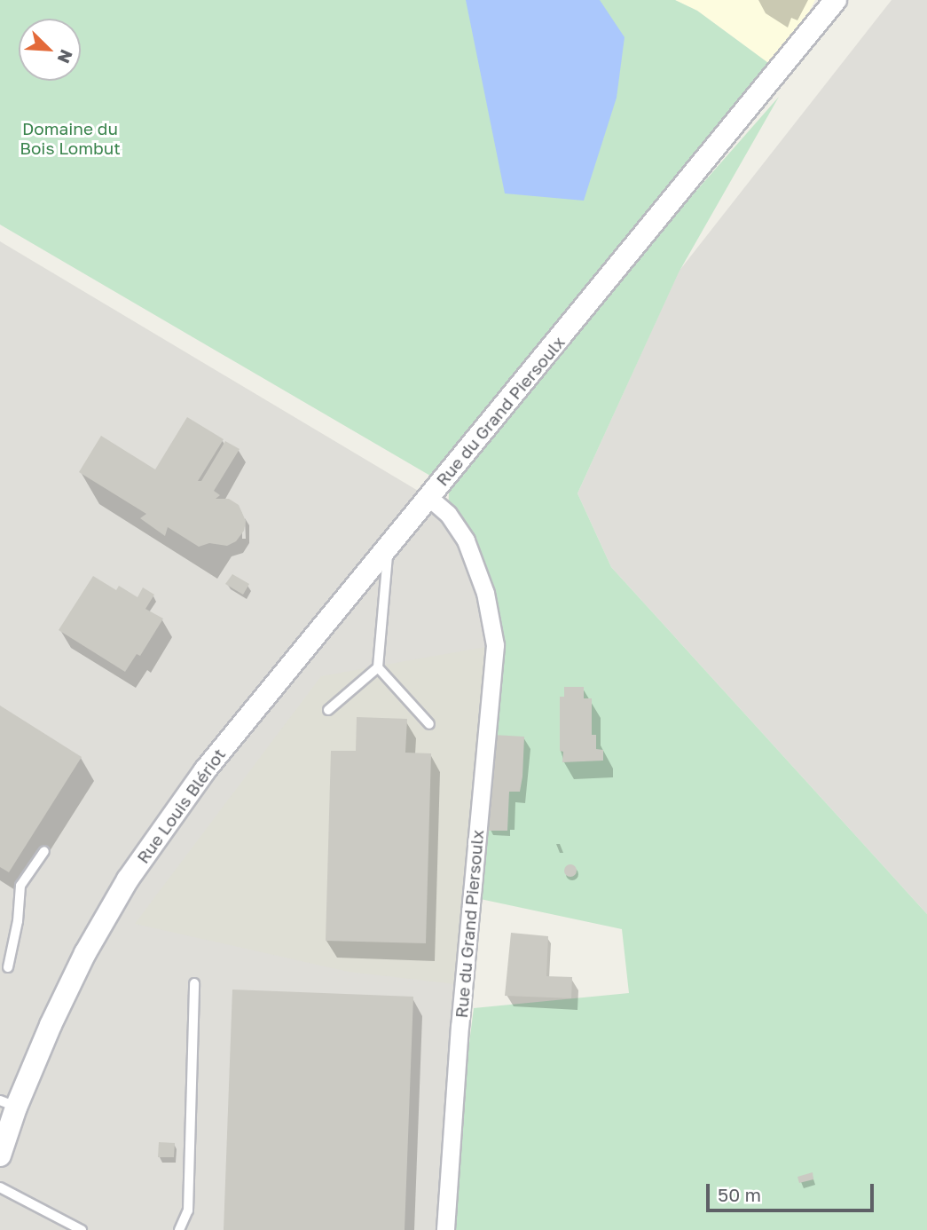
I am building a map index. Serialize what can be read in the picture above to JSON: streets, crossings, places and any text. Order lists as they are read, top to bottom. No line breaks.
{"streets":{"street":["Rue du Grand Piersoulx","Rue Louis Blériot"]},"crossings":[["Rue du Grand Piersoulx","Rue Louis Blériot"]],"parks":["Domaine du Bois Lombut"],"scale_bar":"50 m","north":"bottom right"}
